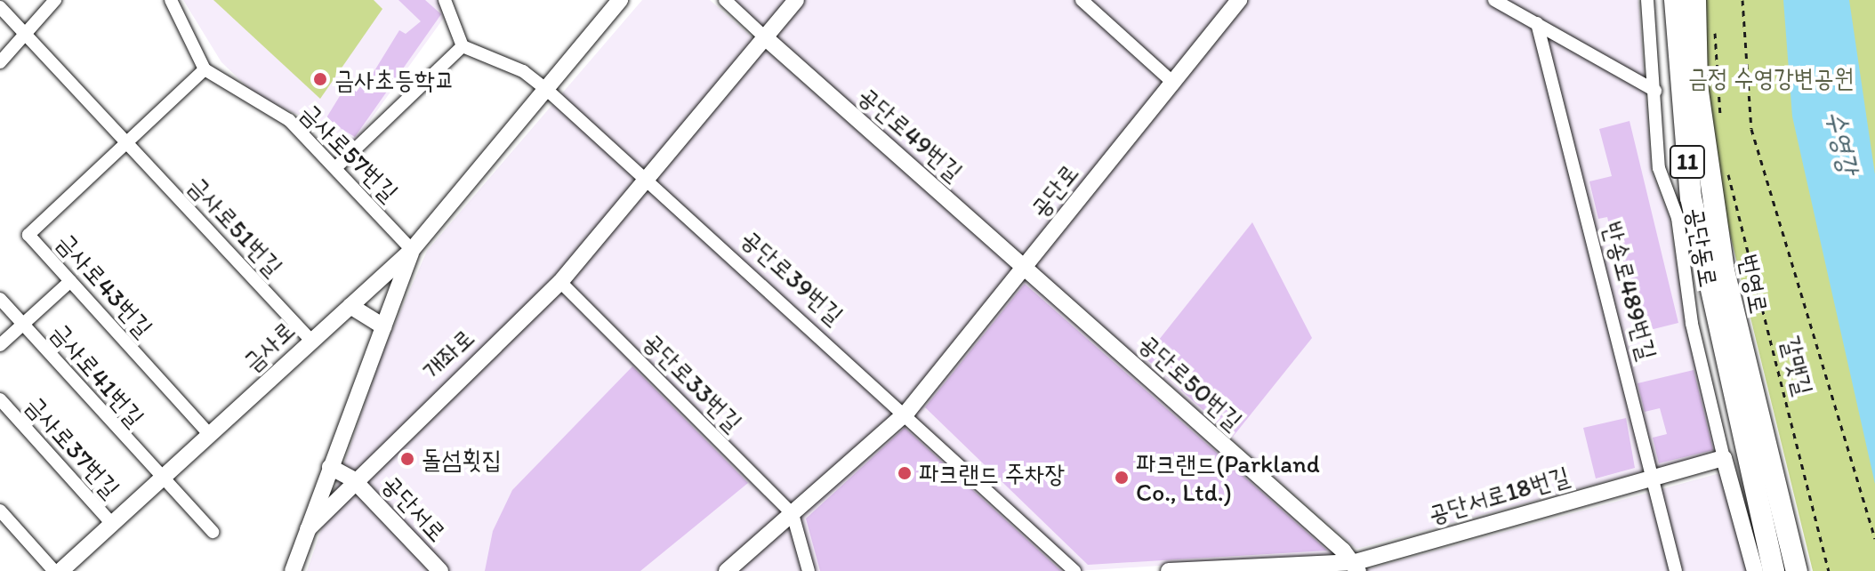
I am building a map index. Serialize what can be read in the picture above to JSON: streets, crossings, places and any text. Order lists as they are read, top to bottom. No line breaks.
{"streets":{"highway":["11","번영로"],"street":["공단로49번길","금사로57번길","공단로","금사로51번길","공단동로","공단로39번길","금사로43번길","반송로489번길","금사로","개좌로","금사로41번길","공단로33번길","공단로50번길","금사로37번길","공단서로18번길","공단서로"],"path":["갈맷길"]},"crossings":[["공단로49번길","공단로"],["공단로49번길","개좌로"],["공단로49번길","공단로50번길"],["금사로57번길","금사로"],["공단로","공단로39번길"],["공단로","공단로33번길"],["공단로","공단로50번길"],["금사로51번길","금사로43번길"],["금사로51번길","금사로"],["공단동로","공단서로18번길"],["공단로39번길","개좌로"],["금사로43번길","금사로"],["반송로489번길","공단서로18번길"],["금사로","개좌로"],["금사로","금사로41번길"],["금사로","금사로37번길"],["금사로","공단서로"],["개좌로","공단로33번길"],["개좌로","공단서로"],["공단로50번길","공단서로18번길"]],"water":["수영강"],"parks":["금정 수영강변공원"],"places":["금사초등학교","돌섬횟집","파크랜드 주차장","파크랜드(Parkland Co., Ltd.)"]}
